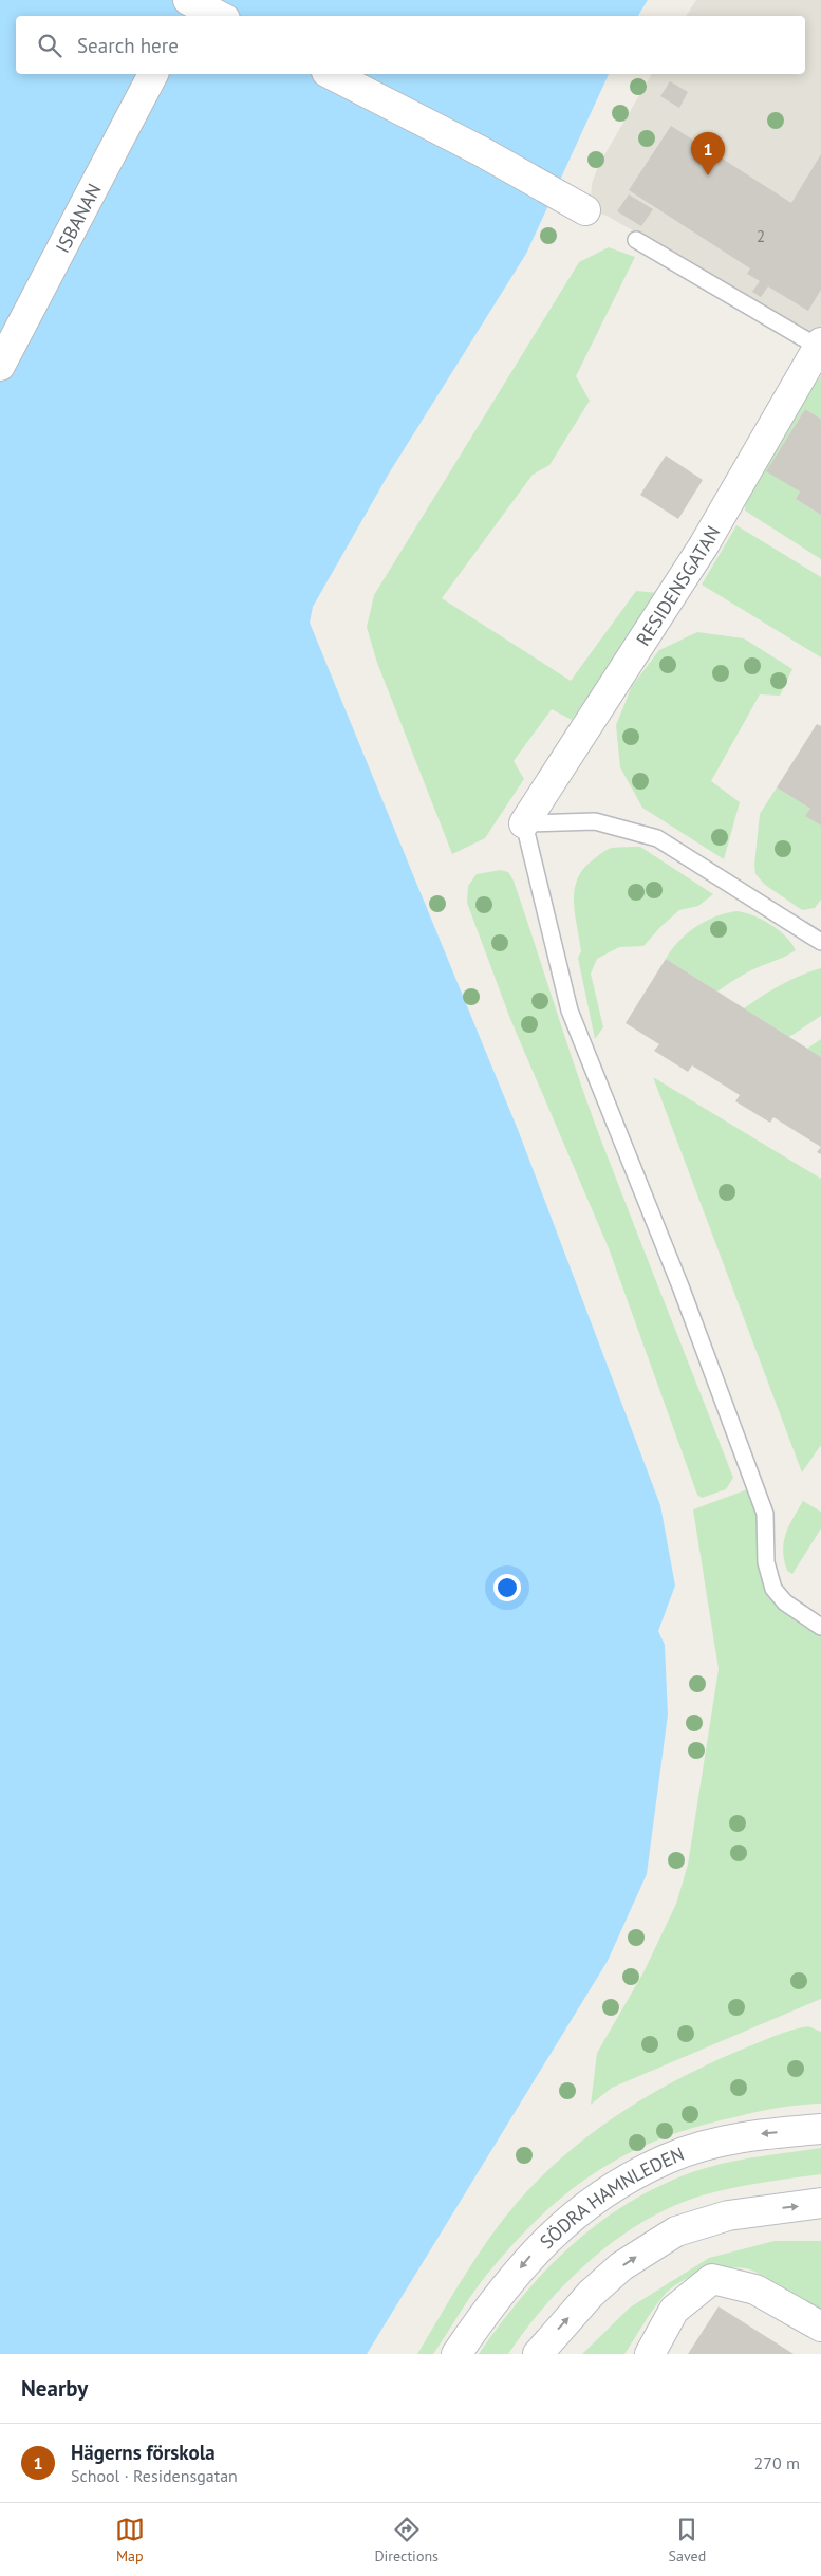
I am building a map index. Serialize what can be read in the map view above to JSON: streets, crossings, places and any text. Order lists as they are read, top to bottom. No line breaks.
{"streets":{"street":["ISBANAN","RESIDENSGATAN","SÖDRA HAMNLEDEN"]},"house_numbers":["2"],"page":{"search":"Search here","pins":"1","heading":"Nearby","list":[{"mark":"1","name":"Hägerns förskola","note":"School · Residensgatan","value":"270 m"}],"nav":["Map","Directions","Saved"]}}
